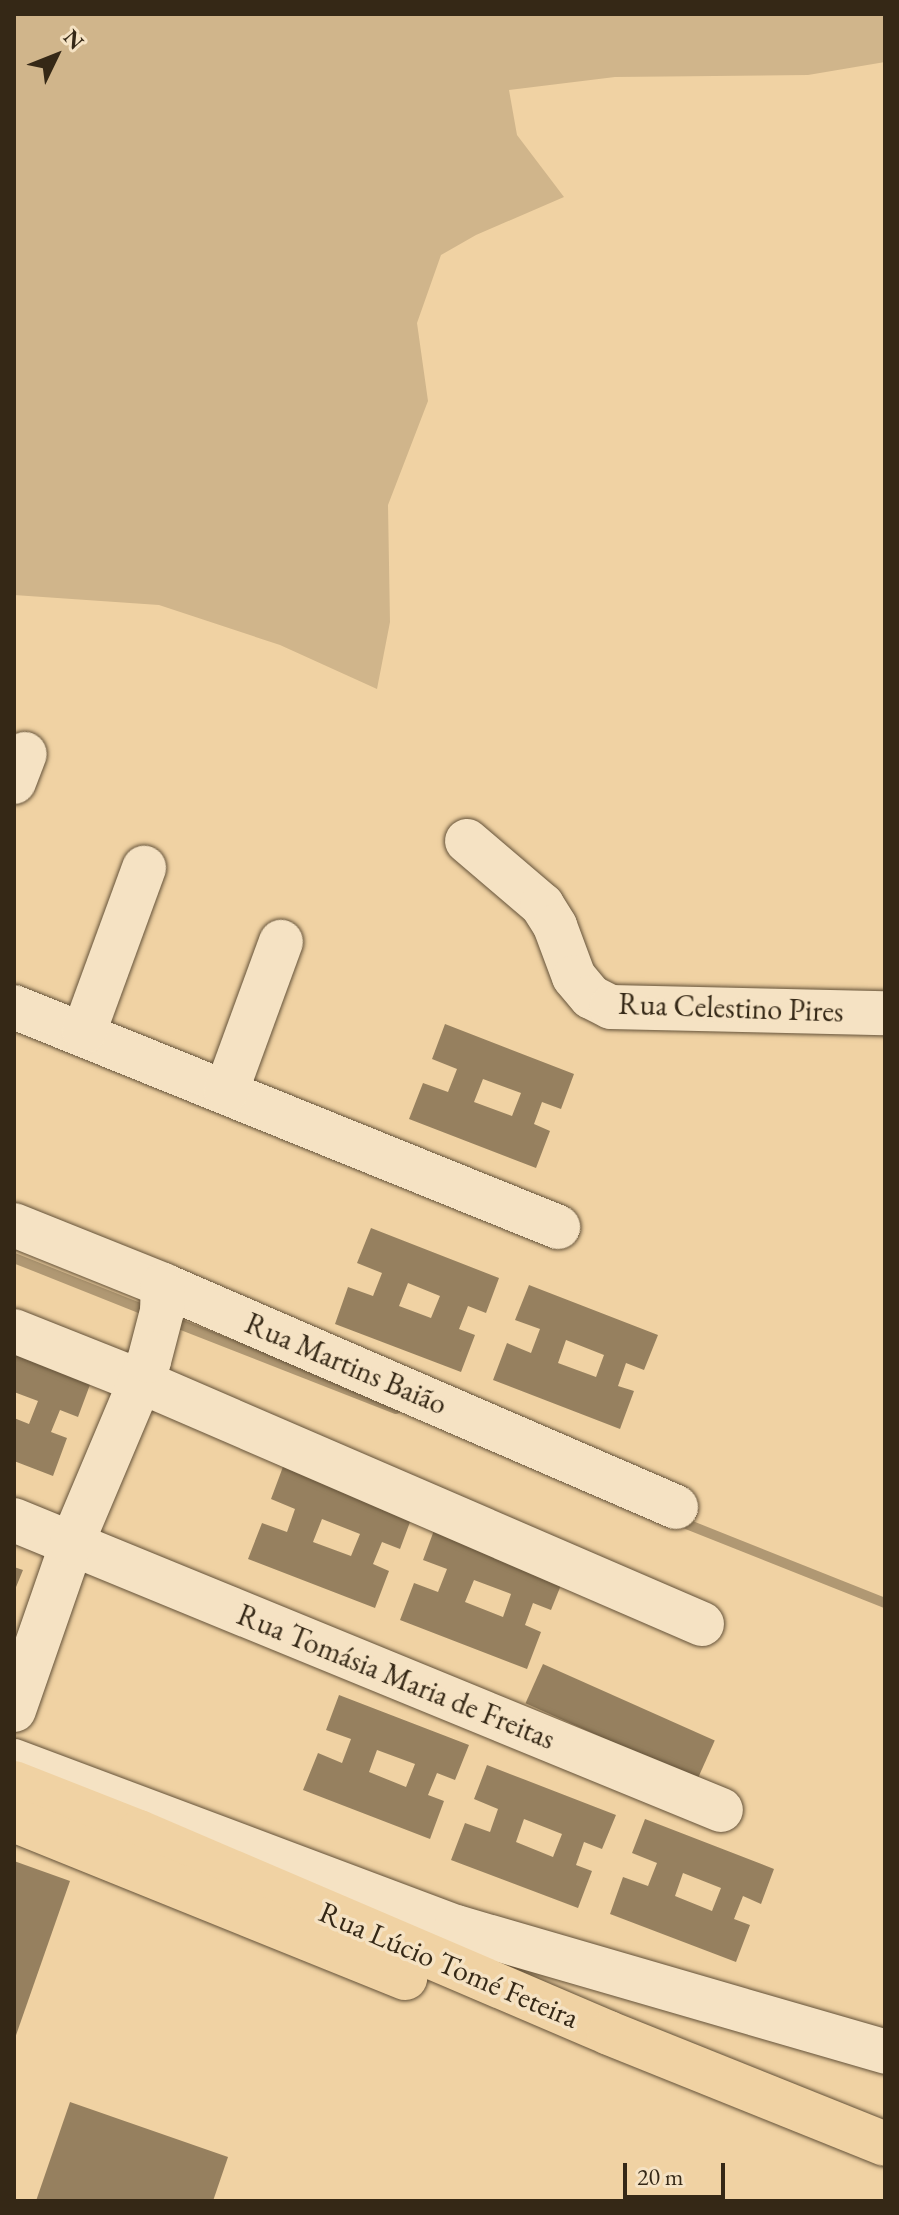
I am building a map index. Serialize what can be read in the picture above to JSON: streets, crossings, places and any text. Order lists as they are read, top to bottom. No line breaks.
{"streets":{"main road":["Rua Lúcio Tomé Feteira"],"street":["Rua Celestino Pires","Rua Martins Baião","Rua Tomásia Maria de Freitas"]},"scale_bar":"20 m","north":"top right"}
